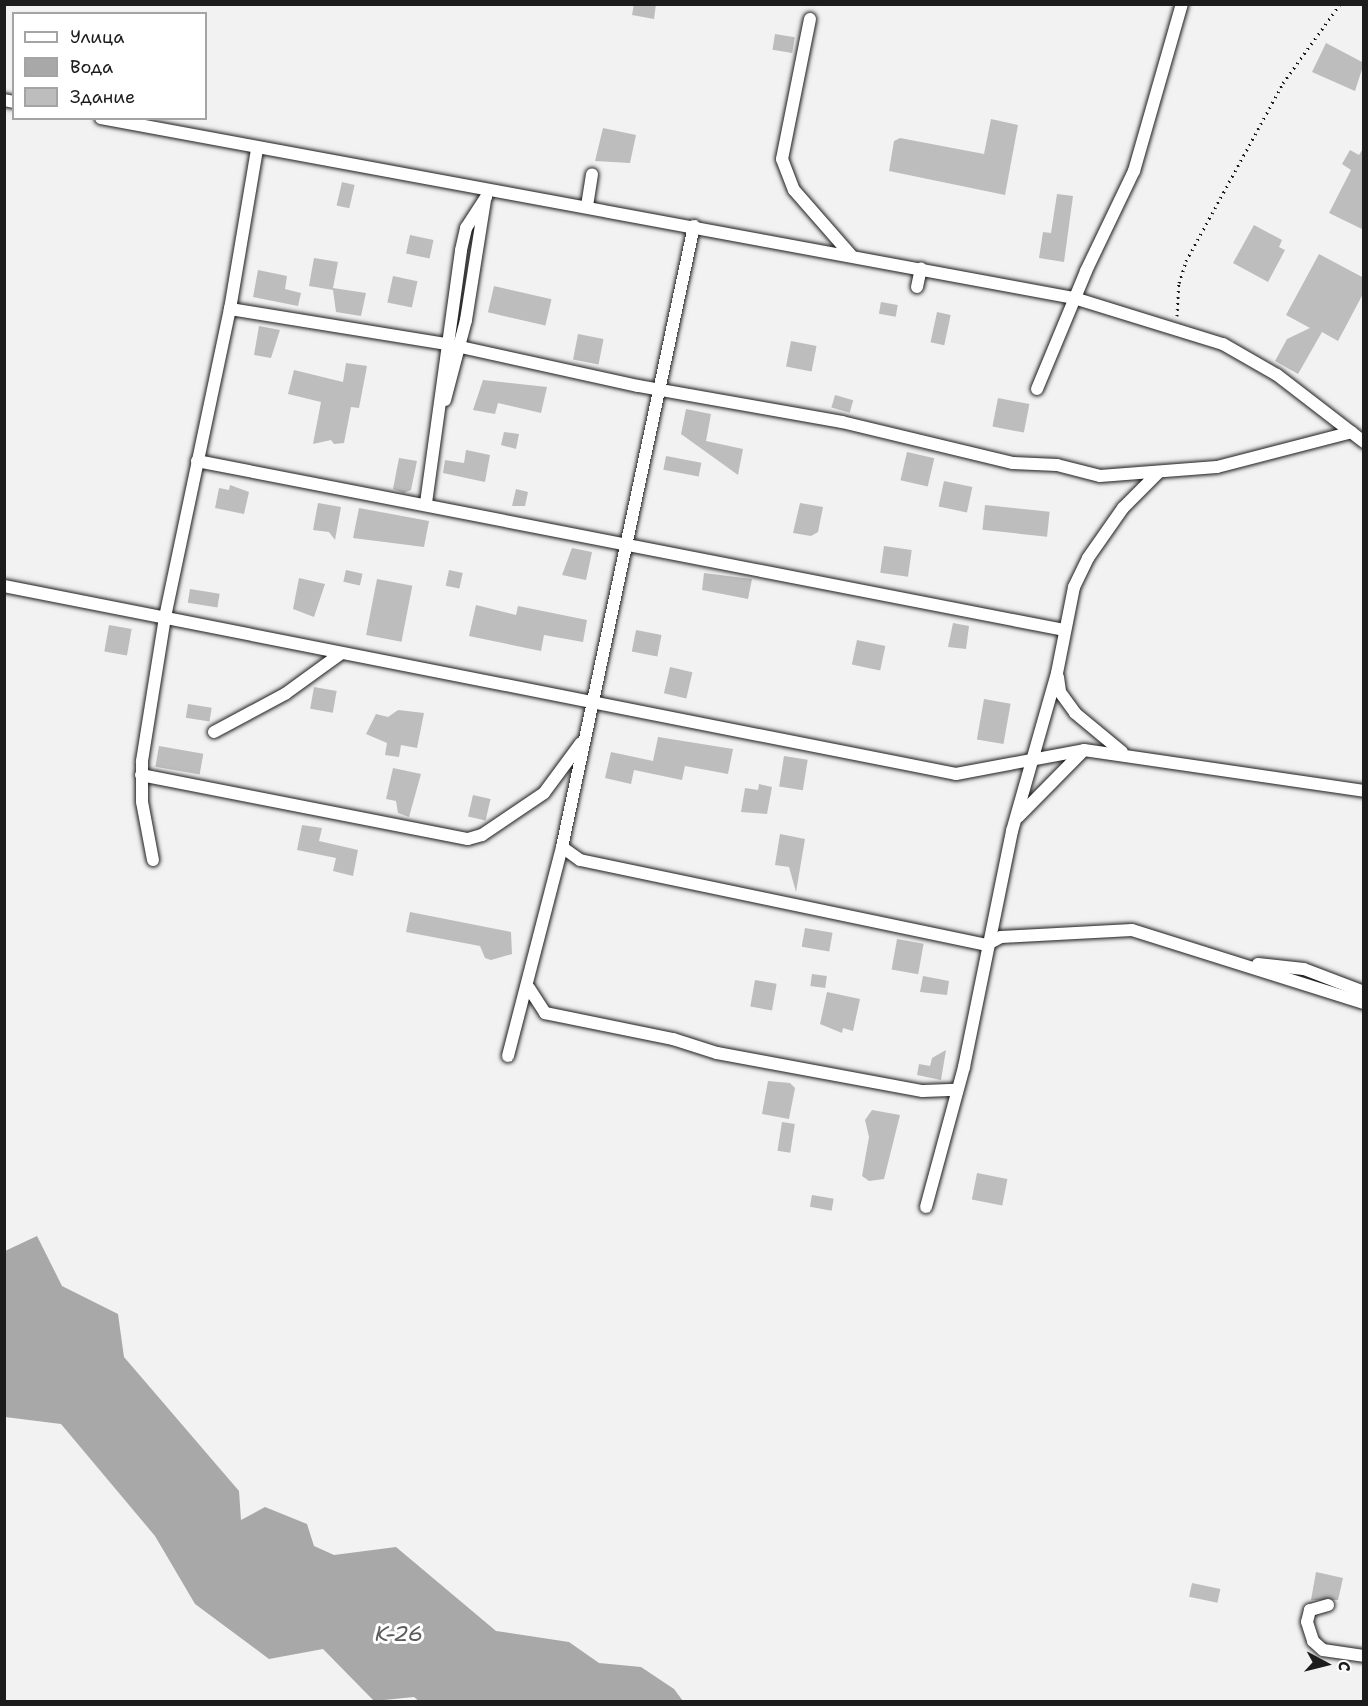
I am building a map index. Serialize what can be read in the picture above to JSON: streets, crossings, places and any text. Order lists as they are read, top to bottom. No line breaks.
{"water":["К-26"],"legend":["Улица","Вода","Здание"],"north":"right"}
